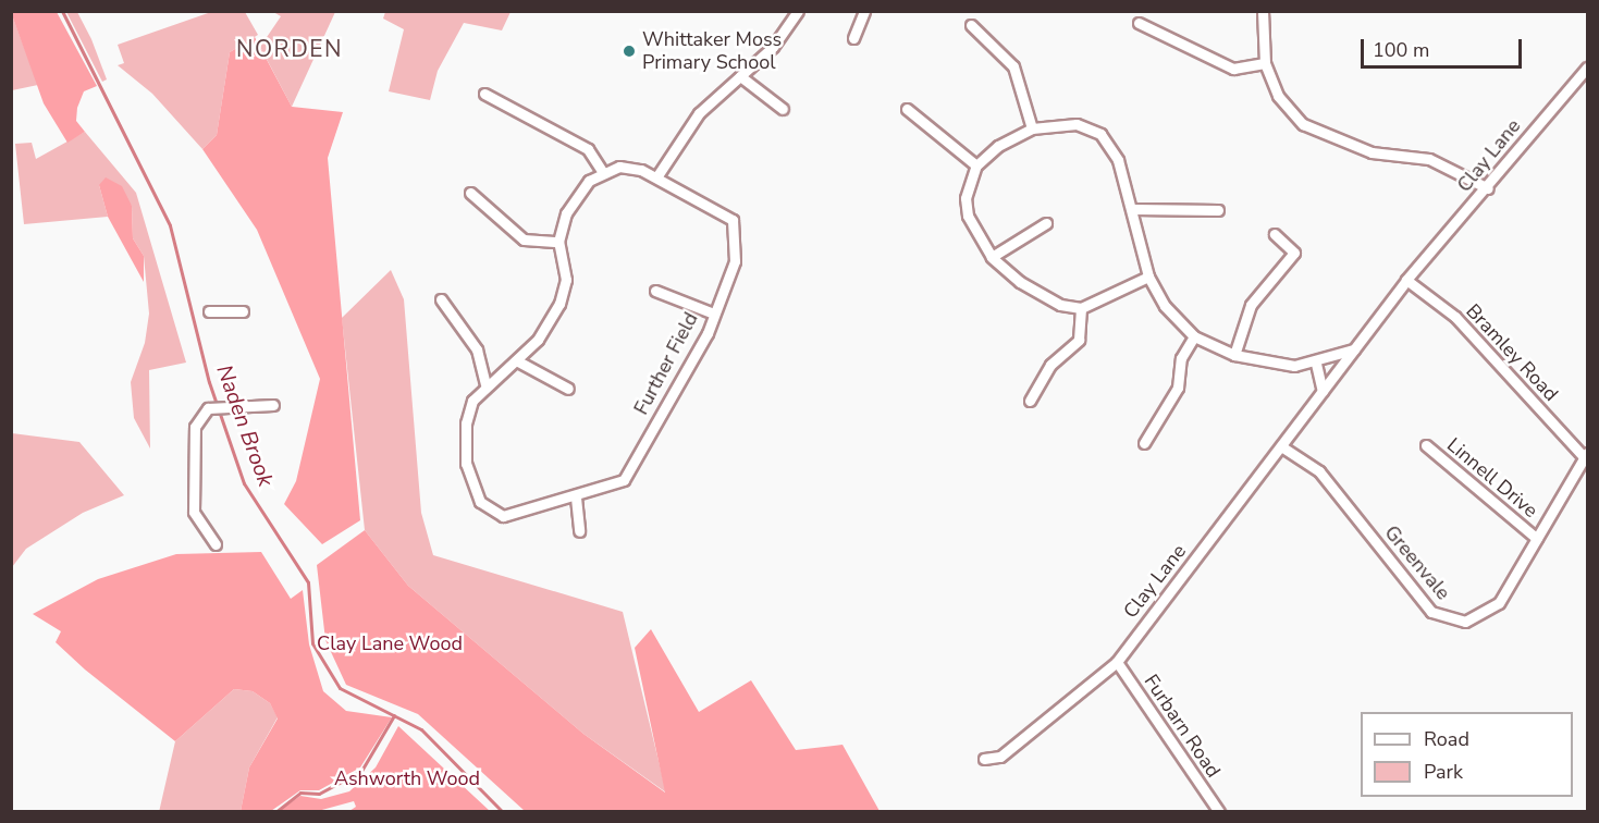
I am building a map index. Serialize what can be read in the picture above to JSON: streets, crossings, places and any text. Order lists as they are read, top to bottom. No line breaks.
{"streets":{"street":["Clay Lane","Bramley Road","Further Field","Linnell Drive","Greenvale","Furbarn Road"]},"crossings":[["Clay Lane","Bramley Road"],["Clay Lane","Greenvale"],["Clay Lane","Furbarn Road"],["Bramley Road","Greenvale"],["Linnell Drive","Greenvale"]],"districts":["NORDEN"],"water":["Naden Brook"],"parks":["Clay Lane Wood","Ashworth Wood"],"places":["Whittaker Moss Primary School"],"legend":["Road","Park"],"scale_bar":"100 m"}
